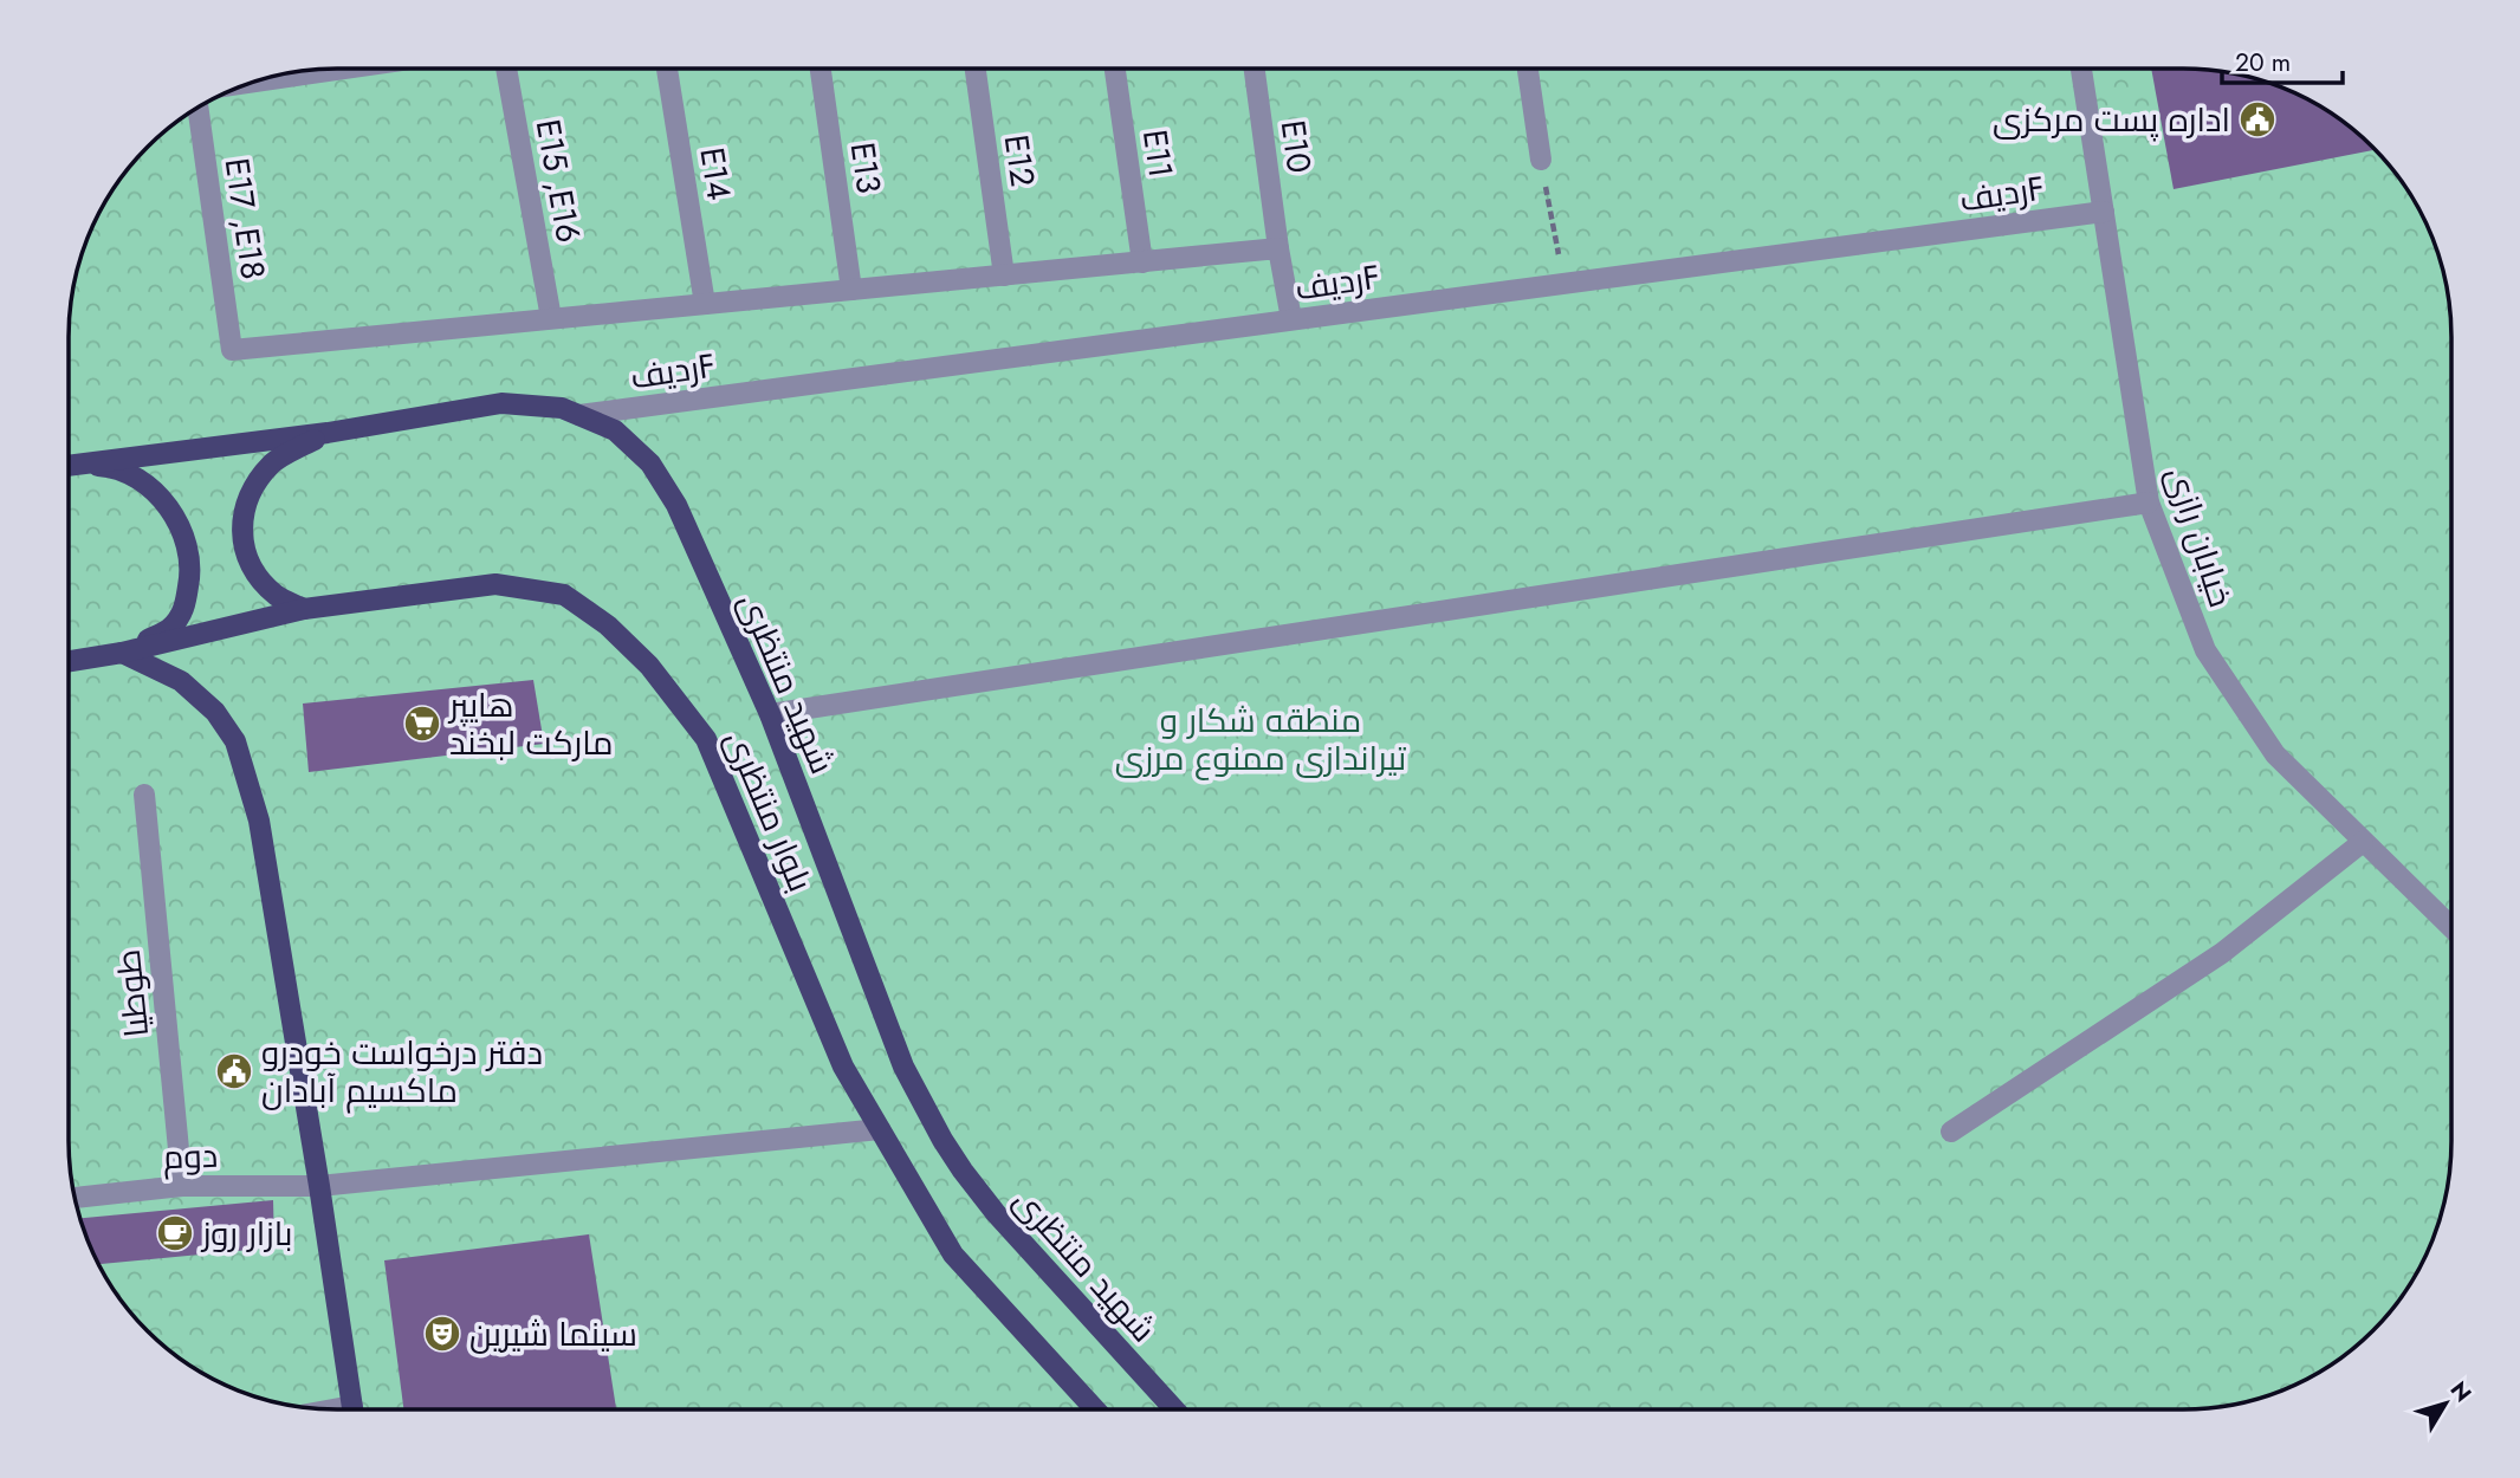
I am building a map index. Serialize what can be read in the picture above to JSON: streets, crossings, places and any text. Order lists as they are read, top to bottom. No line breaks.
{"streets":{"main road":["شهید منتظری","بلوار منتظری"],"street":["E10","E11","E12","E13","E14","E15 ,E16","ردیفF","E17 ,E18","خیابان رازی","طوطیا","دوم"]},"crossings":[["E10","ردیفF"],["E15 ,E16","E17 ,E18"],["ردیفF","خیابان رازی"],["ردیفF","شهید منتظری"],["بلوار منتظری","دوم"],["طوطیا","دوم"]],"parks":["منطقه شکار و تیراندازی ممنوع مرزی"],"places":{"public building":["اداره پست مرکزی","دفتر درخواست خودرو ماکسیم آبادان"],"supermarket":["هایپر مارکت لبخند"],"cafe":["بازار روز"],"theatre":["سینما شیرین"]},"scale_bar":"20 m","north":"top right"}
